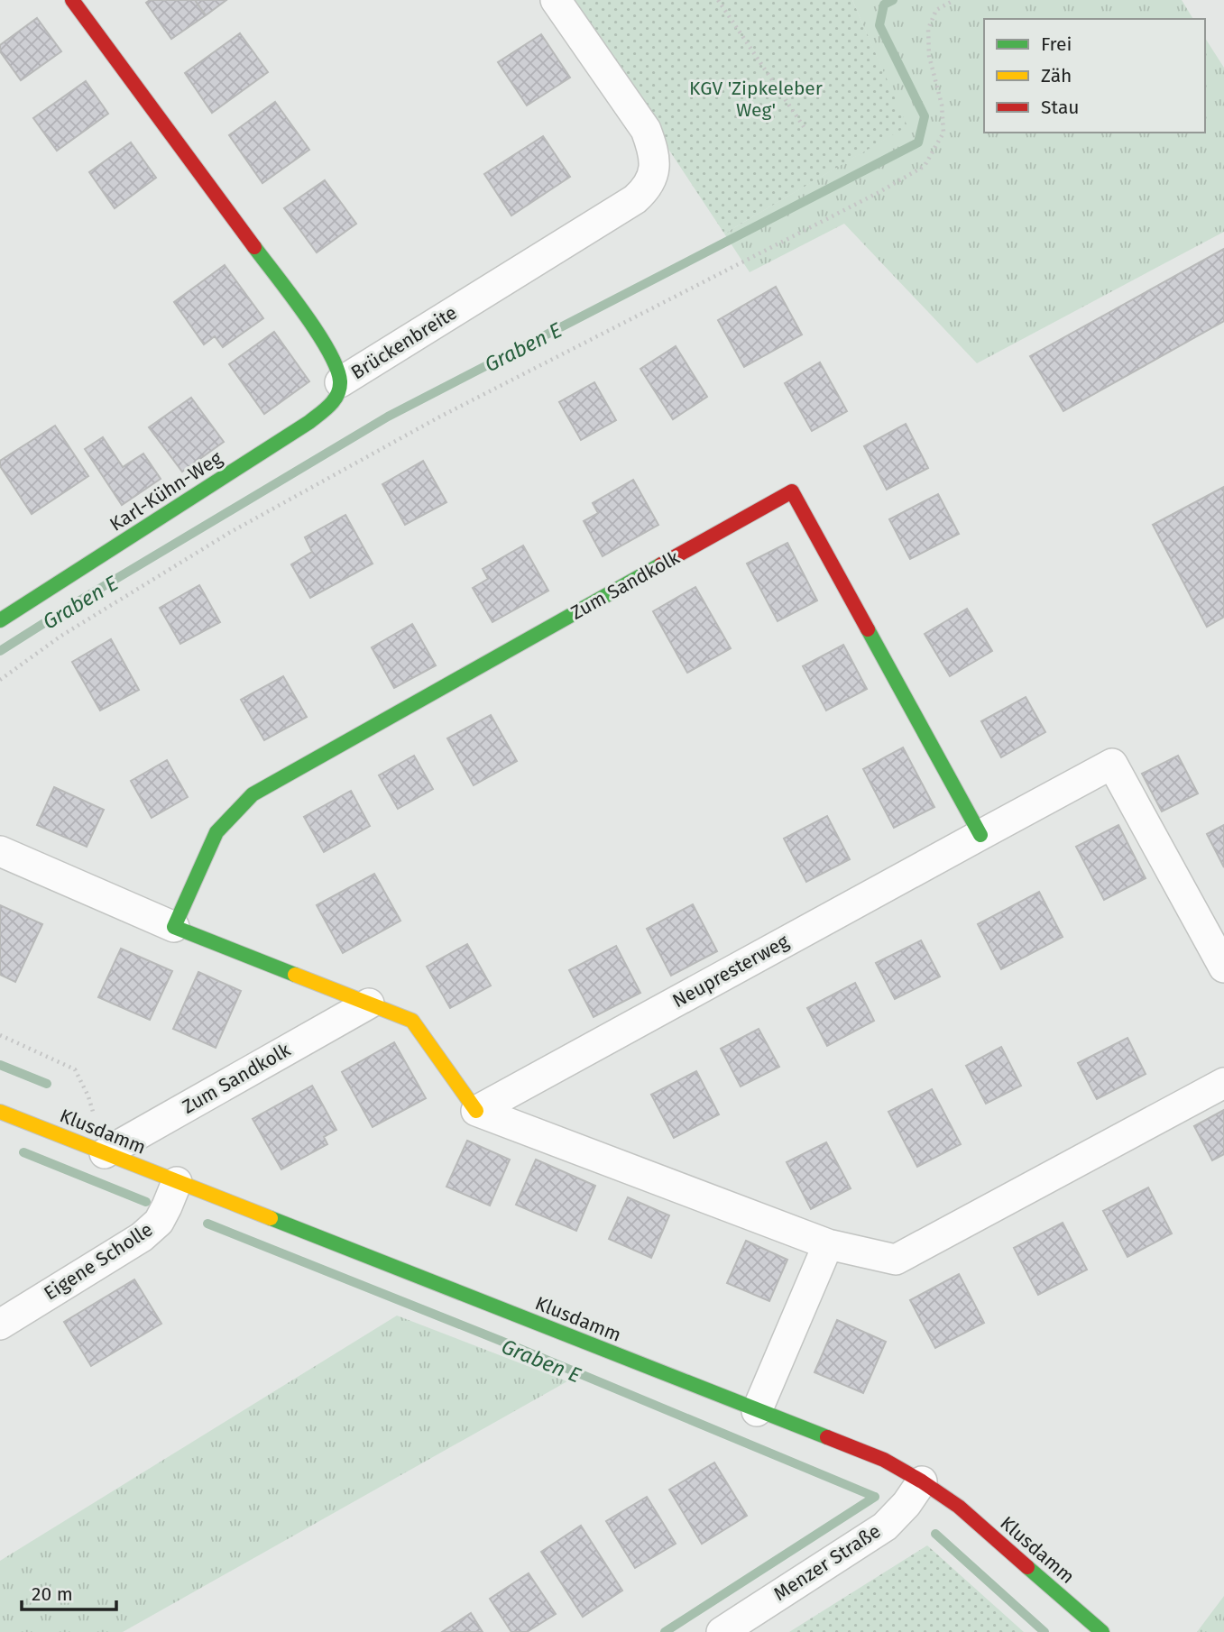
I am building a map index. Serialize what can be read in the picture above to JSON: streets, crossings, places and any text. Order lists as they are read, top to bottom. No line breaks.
{"streets":{"street":["Brückenbreite","Karl-Kühn-Weg","Zum Sandkolk","Neupresterweg","Klusdamm","Eigene Scholle","Menzer Straße"]},"crossings":[["Brückenbreite","Karl-Kühn-Weg"],["Zum Sandkolk","Neupresterweg"],["Zum Sandkolk","Klusdamm"],["Klusdamm","Eigene Scholle"],["Klusdamm","Menzer Straße"]],"water":["Graben E"],"parks":["KGV 'Zipkeleber Weg'"],"legend":["Frei","Zäh","Stau"],"scale_bar":"20 m"}
